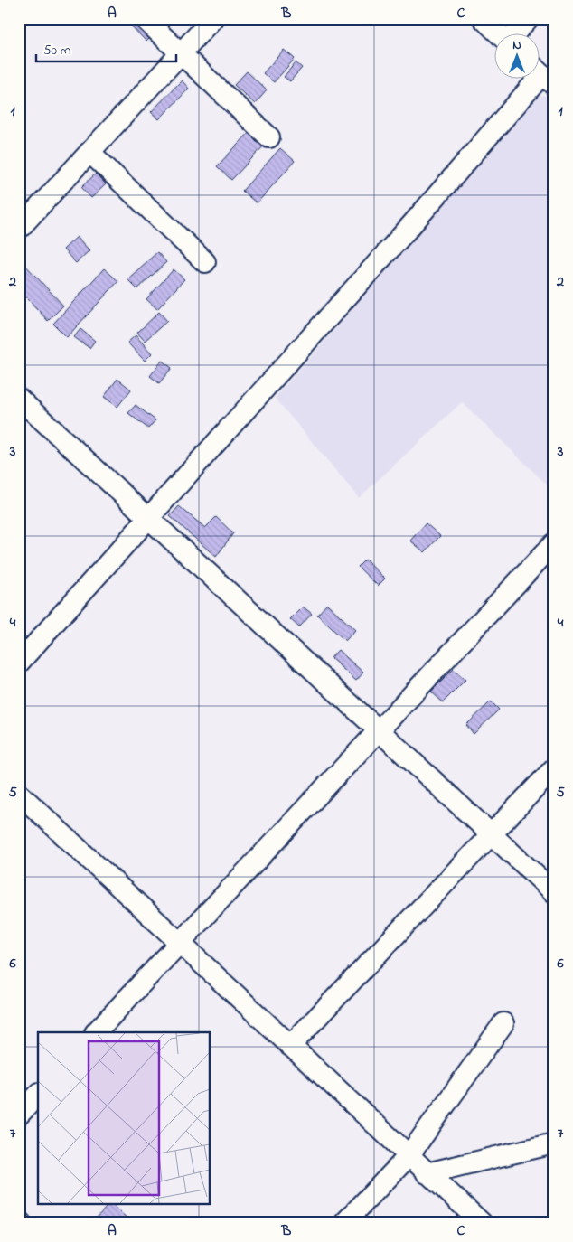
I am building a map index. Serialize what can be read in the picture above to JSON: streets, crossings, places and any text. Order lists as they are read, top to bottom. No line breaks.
{"scale_bar":"50 m","north":"top","grid":{"columns":["A","B","C"],"rows":["1","2","3","4","5","6","7"]}}
